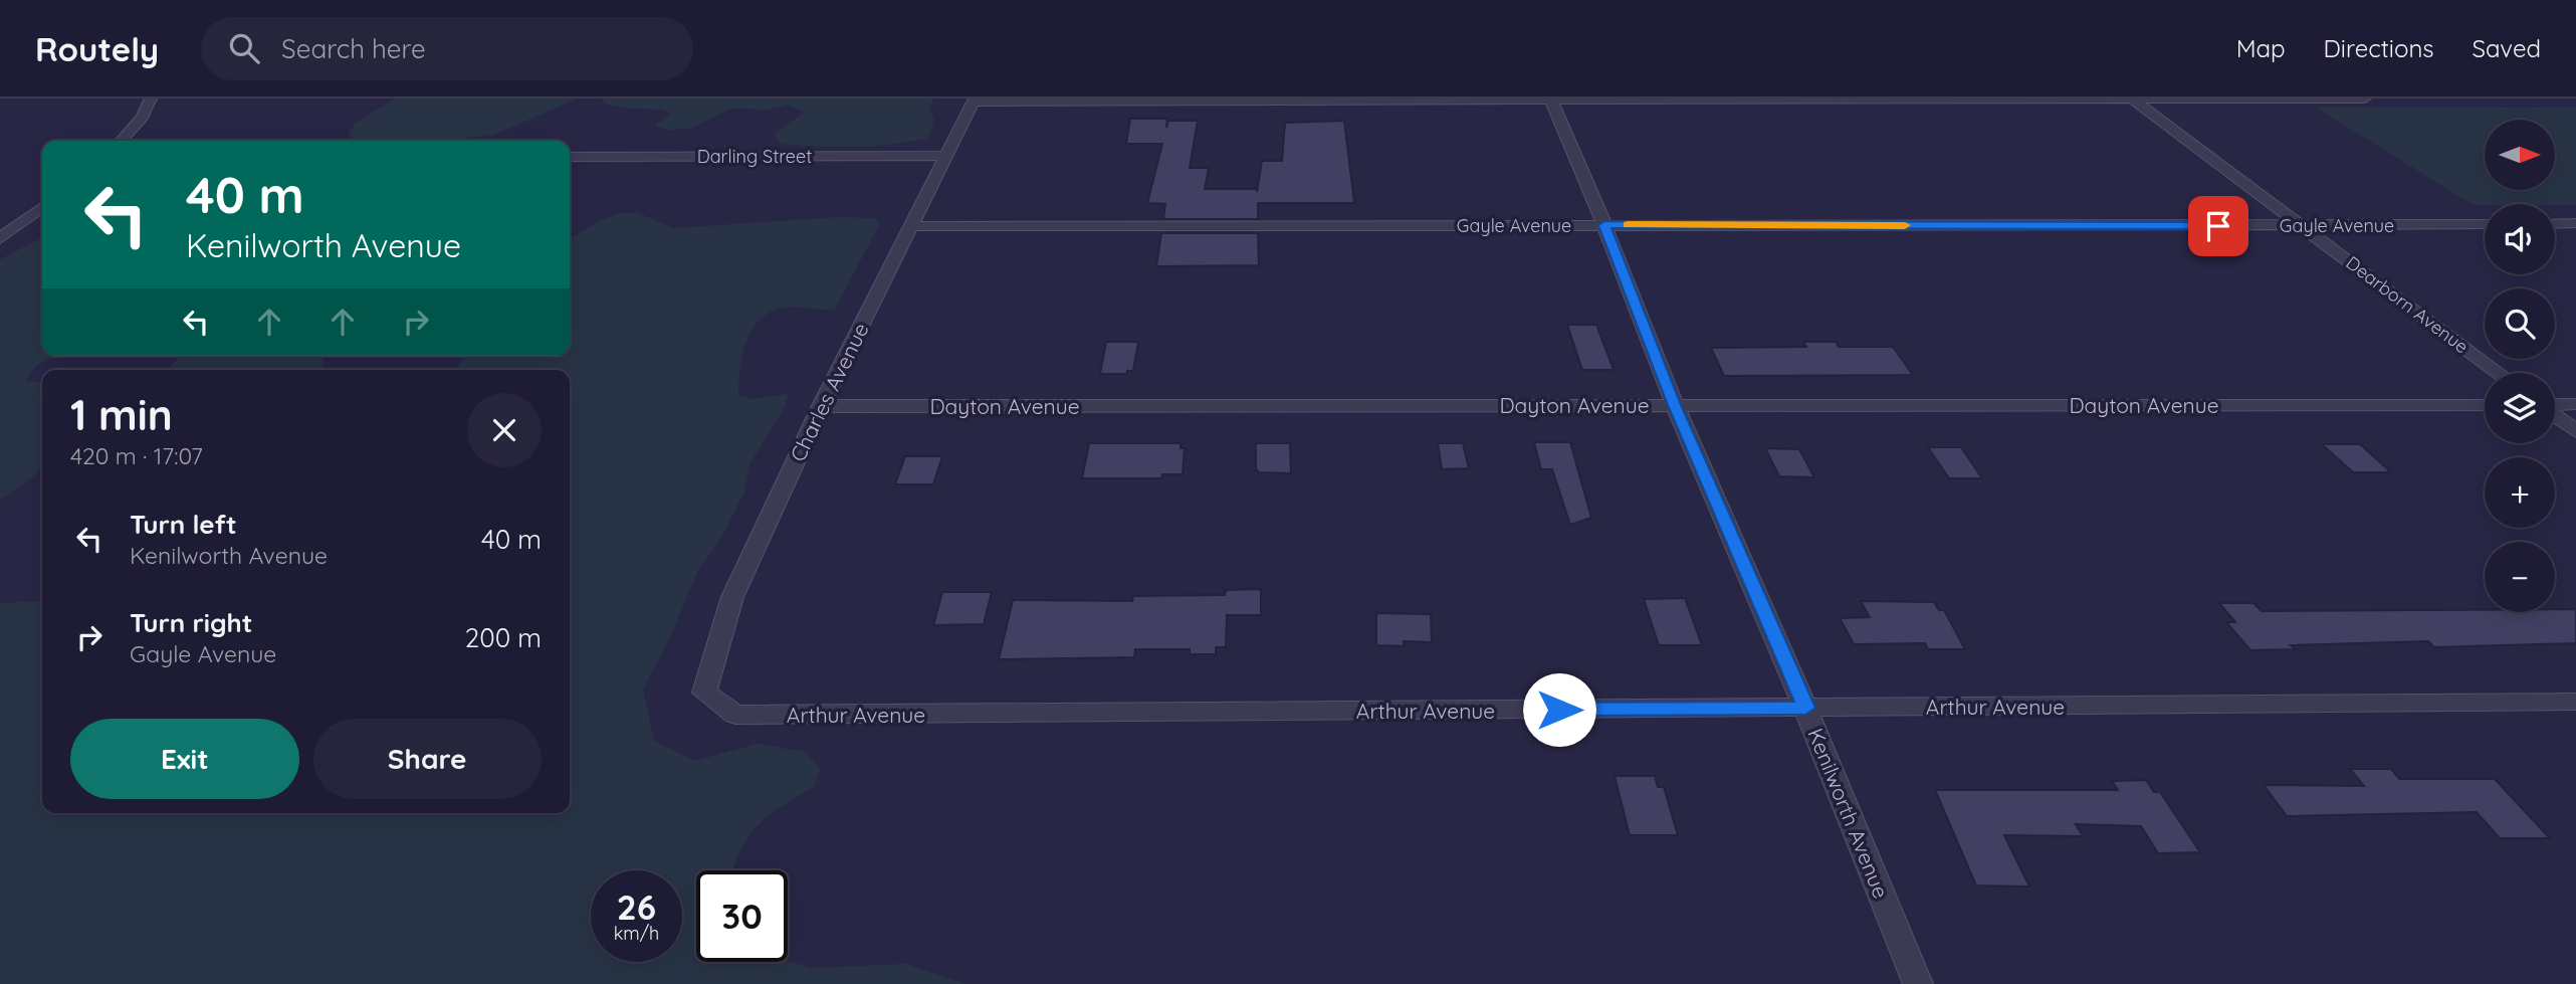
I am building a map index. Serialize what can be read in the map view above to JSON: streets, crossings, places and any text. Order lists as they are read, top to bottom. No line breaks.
{"streets":{"street":["Darling Street","Gayle Avenue","Dearborn Avenue","Charles Avenue","Dayton Avenue","Arthur Avenue","Kenilworth Avenue"]},"crossings":[["Darling Street","Charles Avenue"],["Gayle Avenue","Dearborn Avenue"],["Gayle Avenue","Charles Avenue"],["Gayle Avenue","Kenilworth Avenue"],["Charles Avenue","Dayton Avenue"],["Charles Avenue","Arthur Avenue"],["Dayton Avenue","Kenilworth Avenue"],["Arthur Avenue","Kenilworth Avenue"]],"north":"right","page":{"header":"Routely","search":"Search here","nav":["Map","Directions","Saved"],"map_buttons":["+","−"],"turn":["40 m","Kenilworth Avenue"],"heading":["1 min","420 m · 17:07"],"list":[{"name":"Turn left","note":"Kenilworth Avenue","value":"40 m"},{"name":"Turn right","note":"Gayle Avenue","value":"200 m"}],"buttons":["Exit","Share"],"speed":"26 km/h","limit":"30"}}
